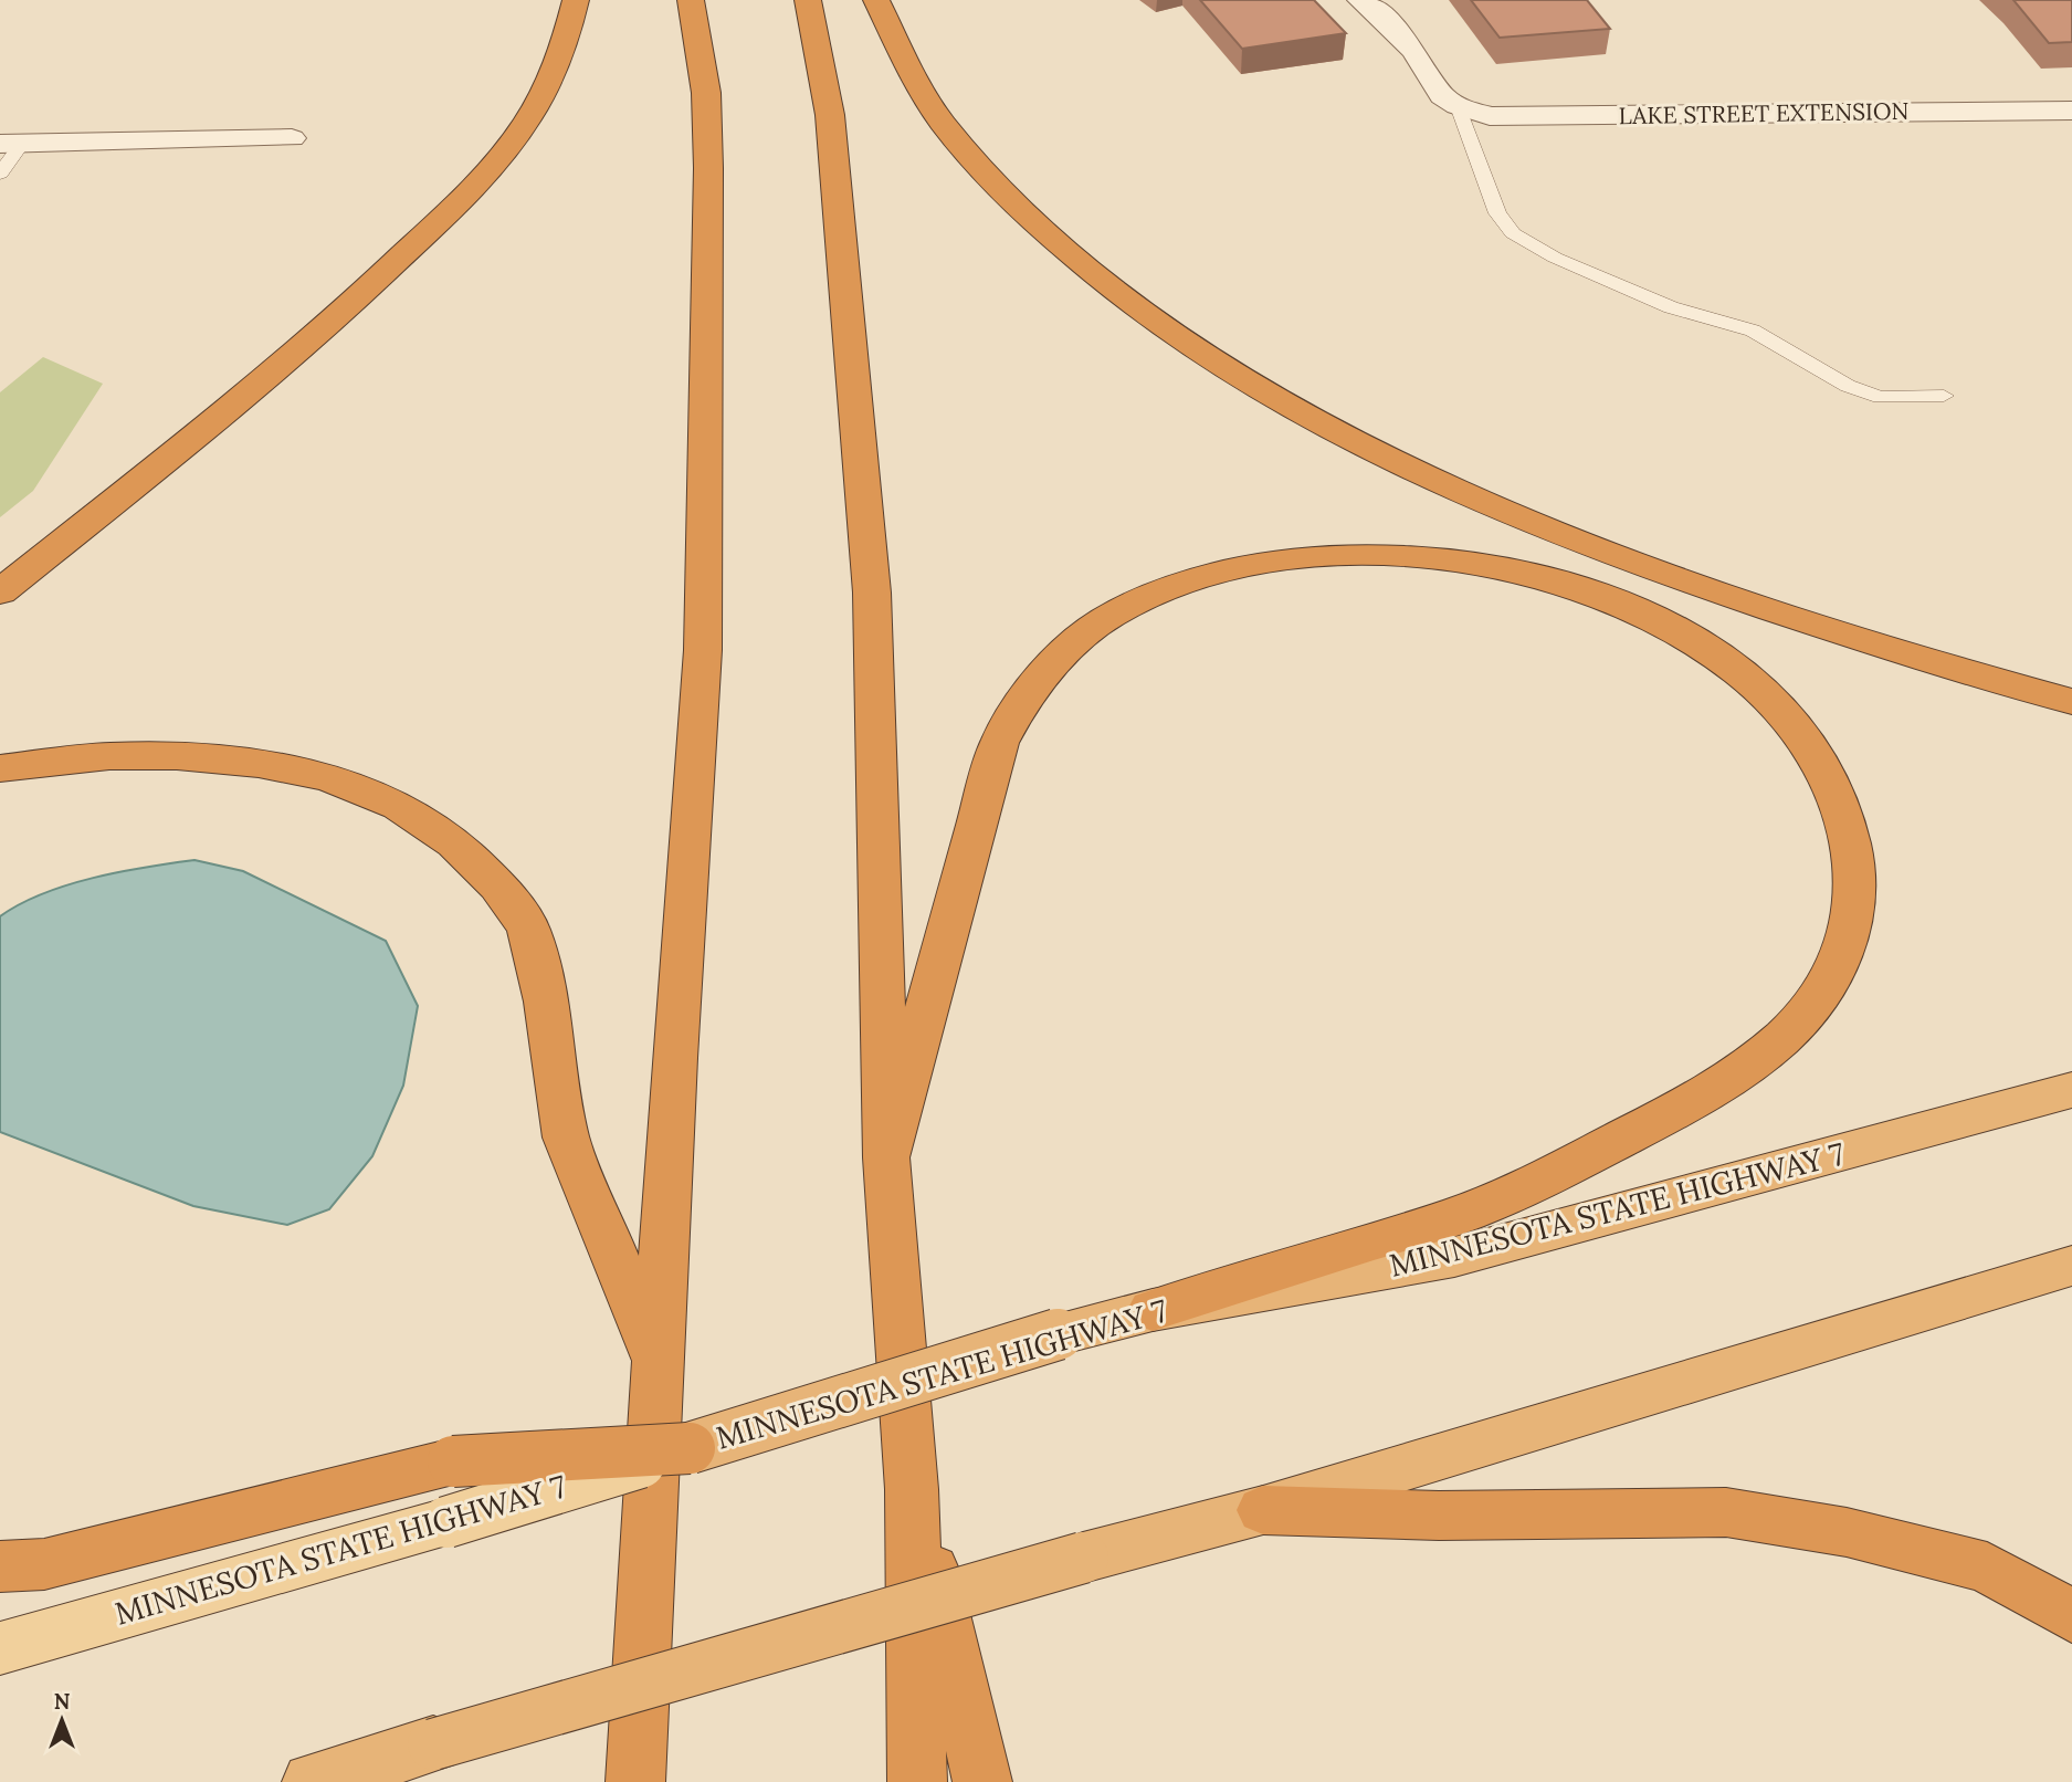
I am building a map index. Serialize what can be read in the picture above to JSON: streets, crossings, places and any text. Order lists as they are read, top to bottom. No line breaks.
{"streets":{"highway":["MINNESOTA STATE HIGHWAY 7"],"street":["LAKE STREET EXTENSION"]},"north":"top"}
